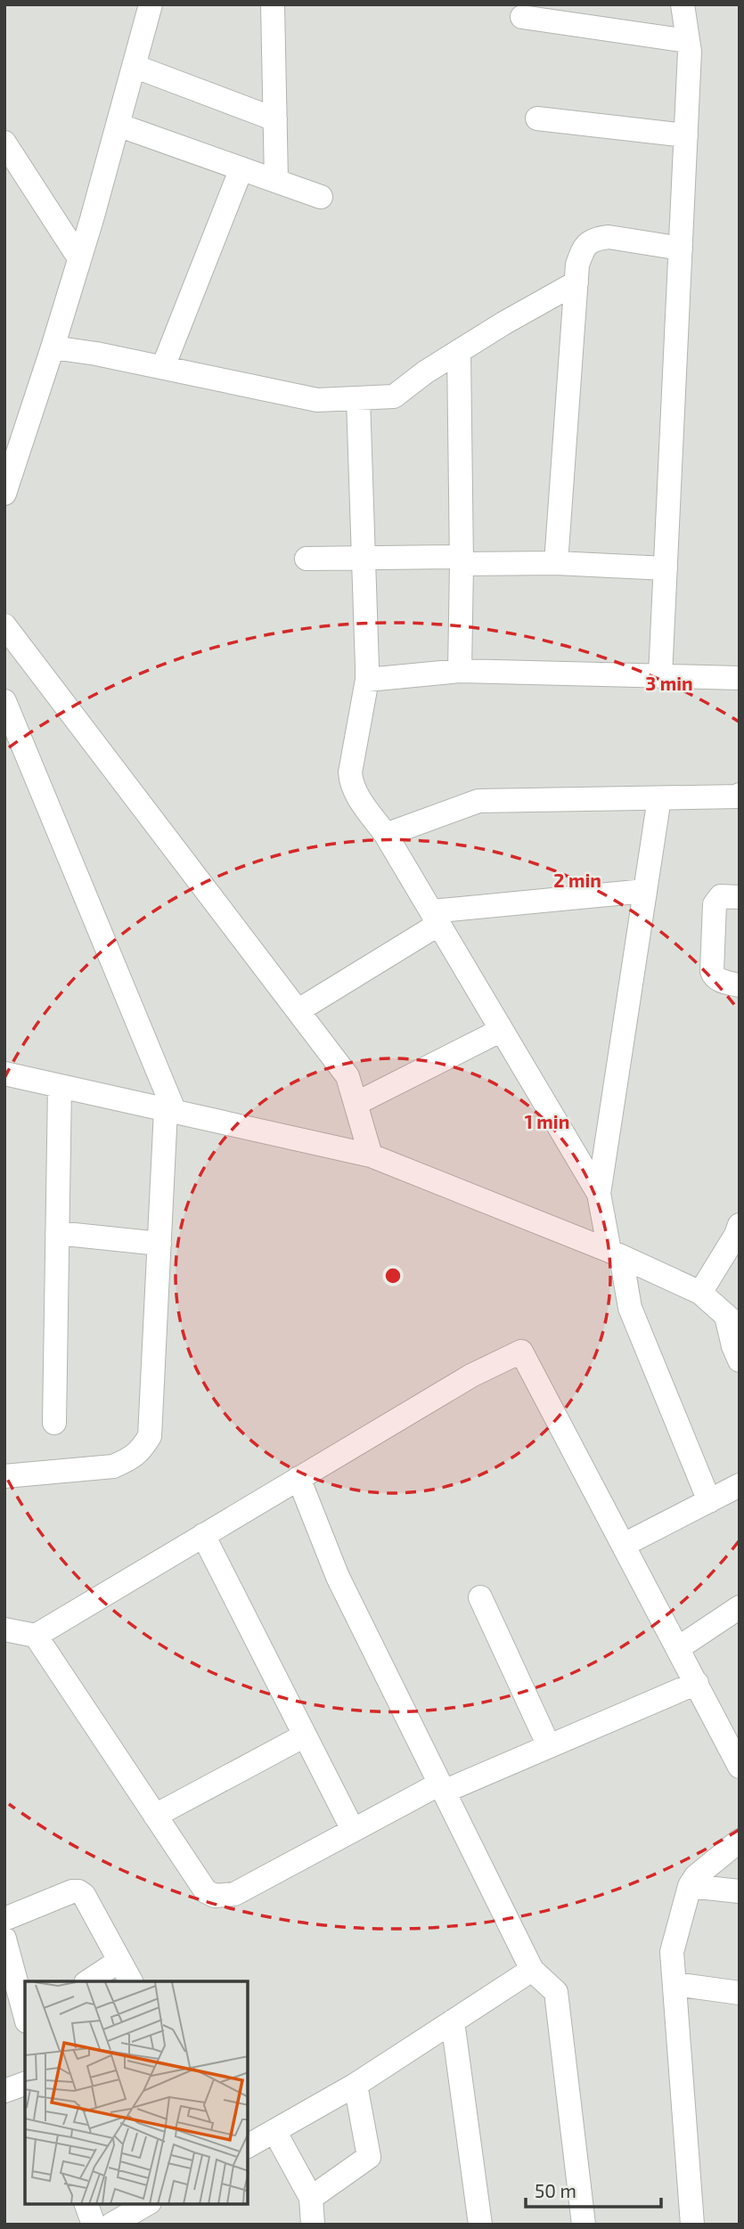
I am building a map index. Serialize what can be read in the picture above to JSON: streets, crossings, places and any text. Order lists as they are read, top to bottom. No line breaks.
{"scale_bar":"50 m","rings":["3 min","2 min","1 min"]}
